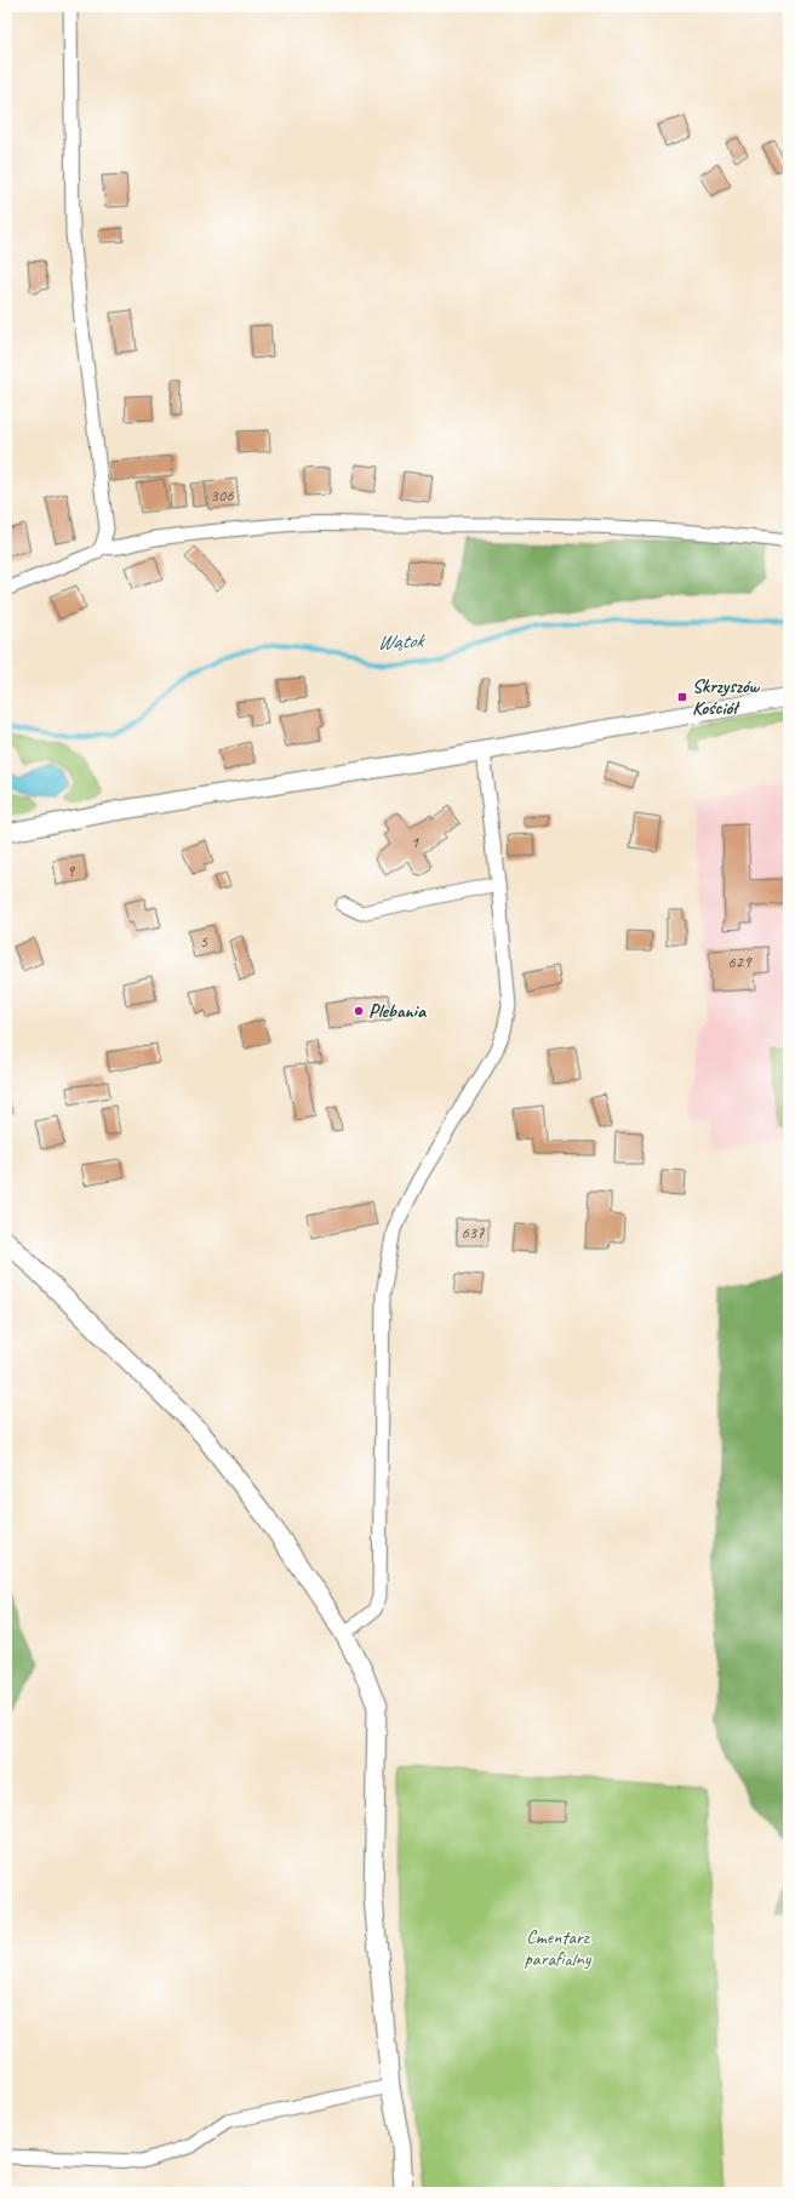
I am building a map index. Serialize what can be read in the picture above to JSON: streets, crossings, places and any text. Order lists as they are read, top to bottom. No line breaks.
{"water":["Wątok"],"parks":["Cmentarz parafialny"],"places":{"transit":["Skrzyszów Kościół"],"other":["Plebania"]},"house_numbers":["306","1","9","5","629","637"]}
